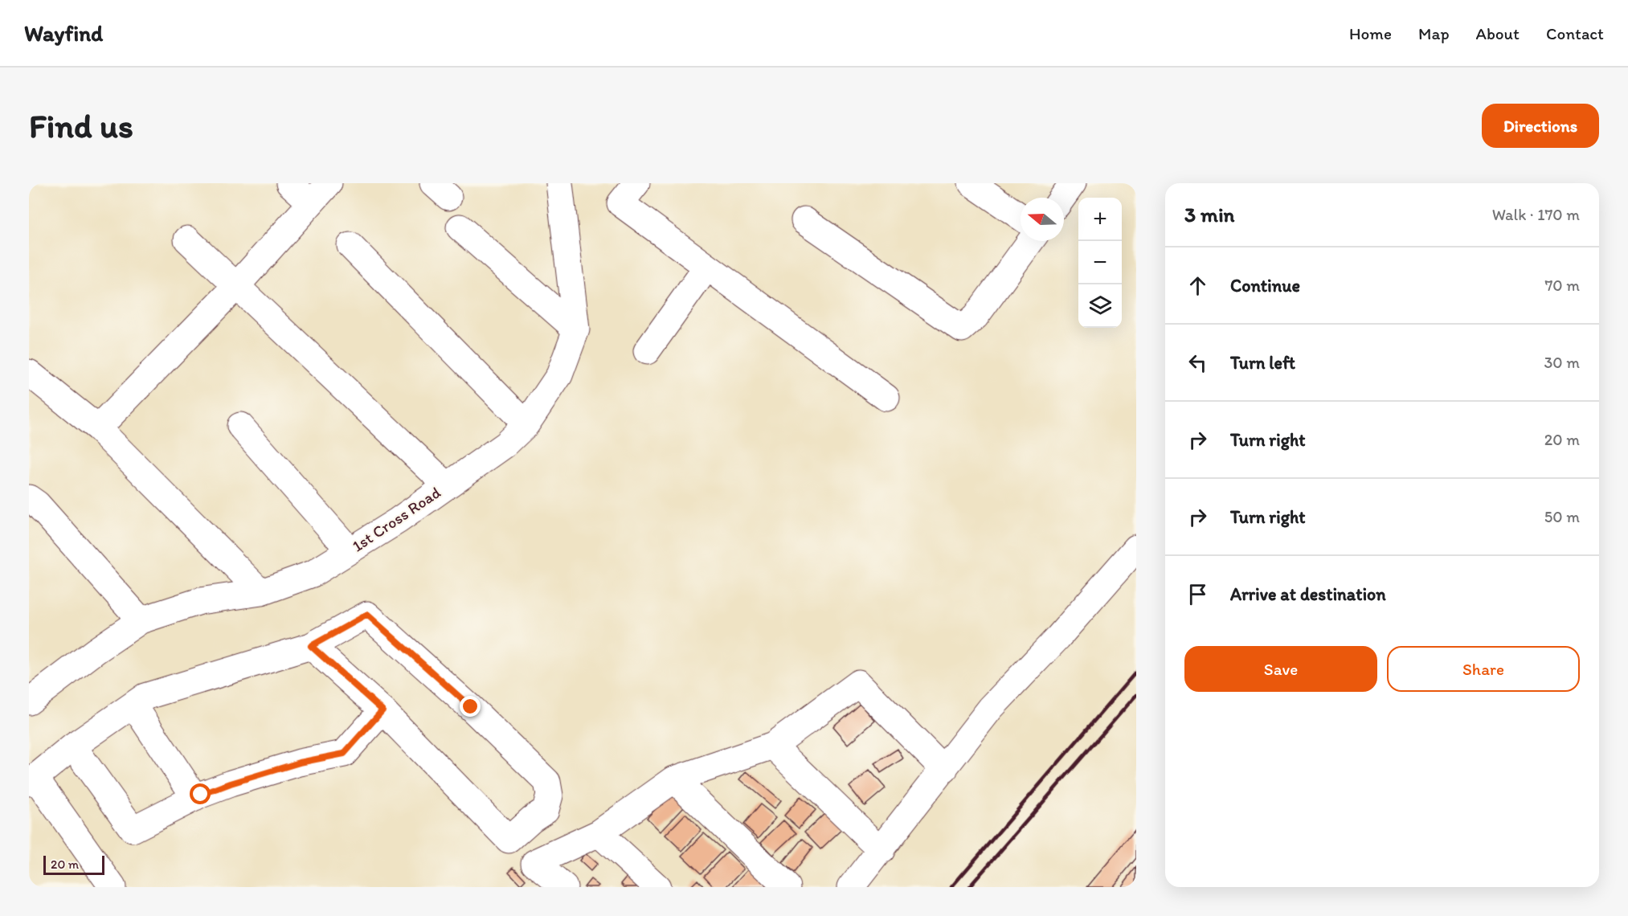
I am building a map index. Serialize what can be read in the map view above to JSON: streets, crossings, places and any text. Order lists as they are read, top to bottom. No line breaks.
{"streets":{"street":["1st Cross Road"]},"scale_bar":"20 m","north":"left","page":{"header":"Wayfind","nav":["Home","Map","About","Contact"],"buttons":["Directions",["Save","Share"]],"title":"Find us","heading":["3 min","Walk · 170 m"],"map_buttons":["+","−"],"list":[["Continue","70 m"],["Turn left","30 m"],["Turn right","20 m"],["Turn right","50 m"],"Arrive at destination"],"scale":"20 m"}}
